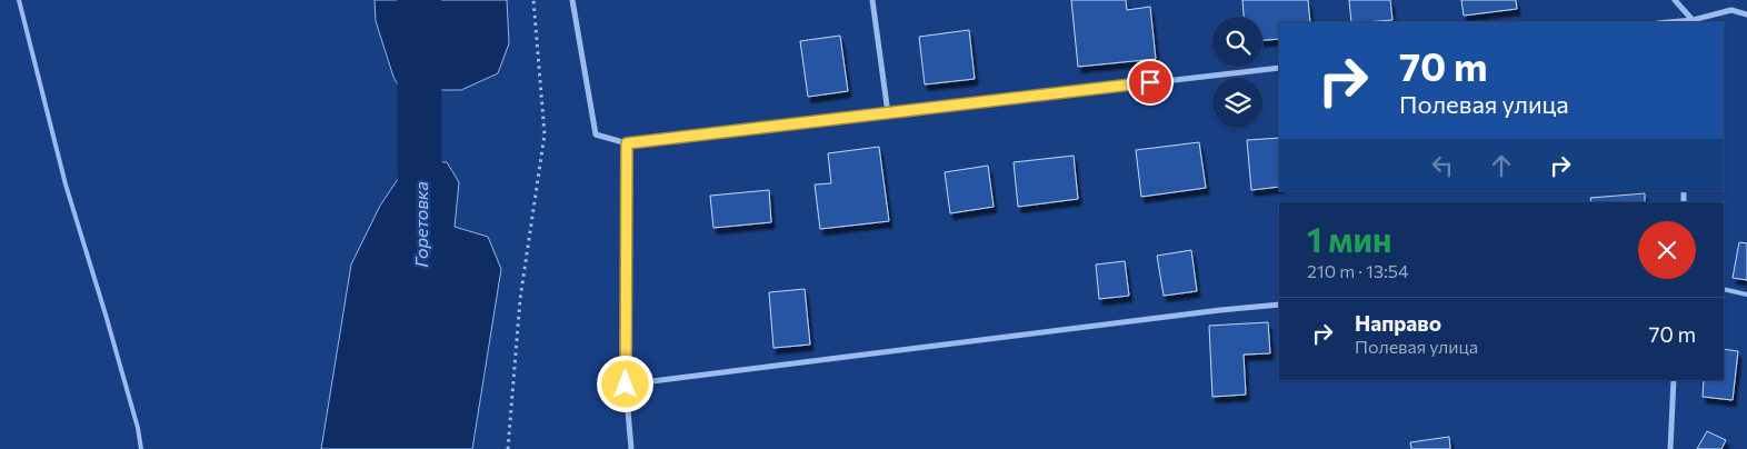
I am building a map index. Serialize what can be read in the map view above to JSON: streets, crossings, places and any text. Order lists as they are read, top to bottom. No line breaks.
{"water":["Горетовка"],"page":{"turn":["70 m","Полевая улица"],"heading":["1 мин","210 m · 13:54"],"list":[{"name":"Направо","note":"Полевая улица","value":"70 m"}]}}
